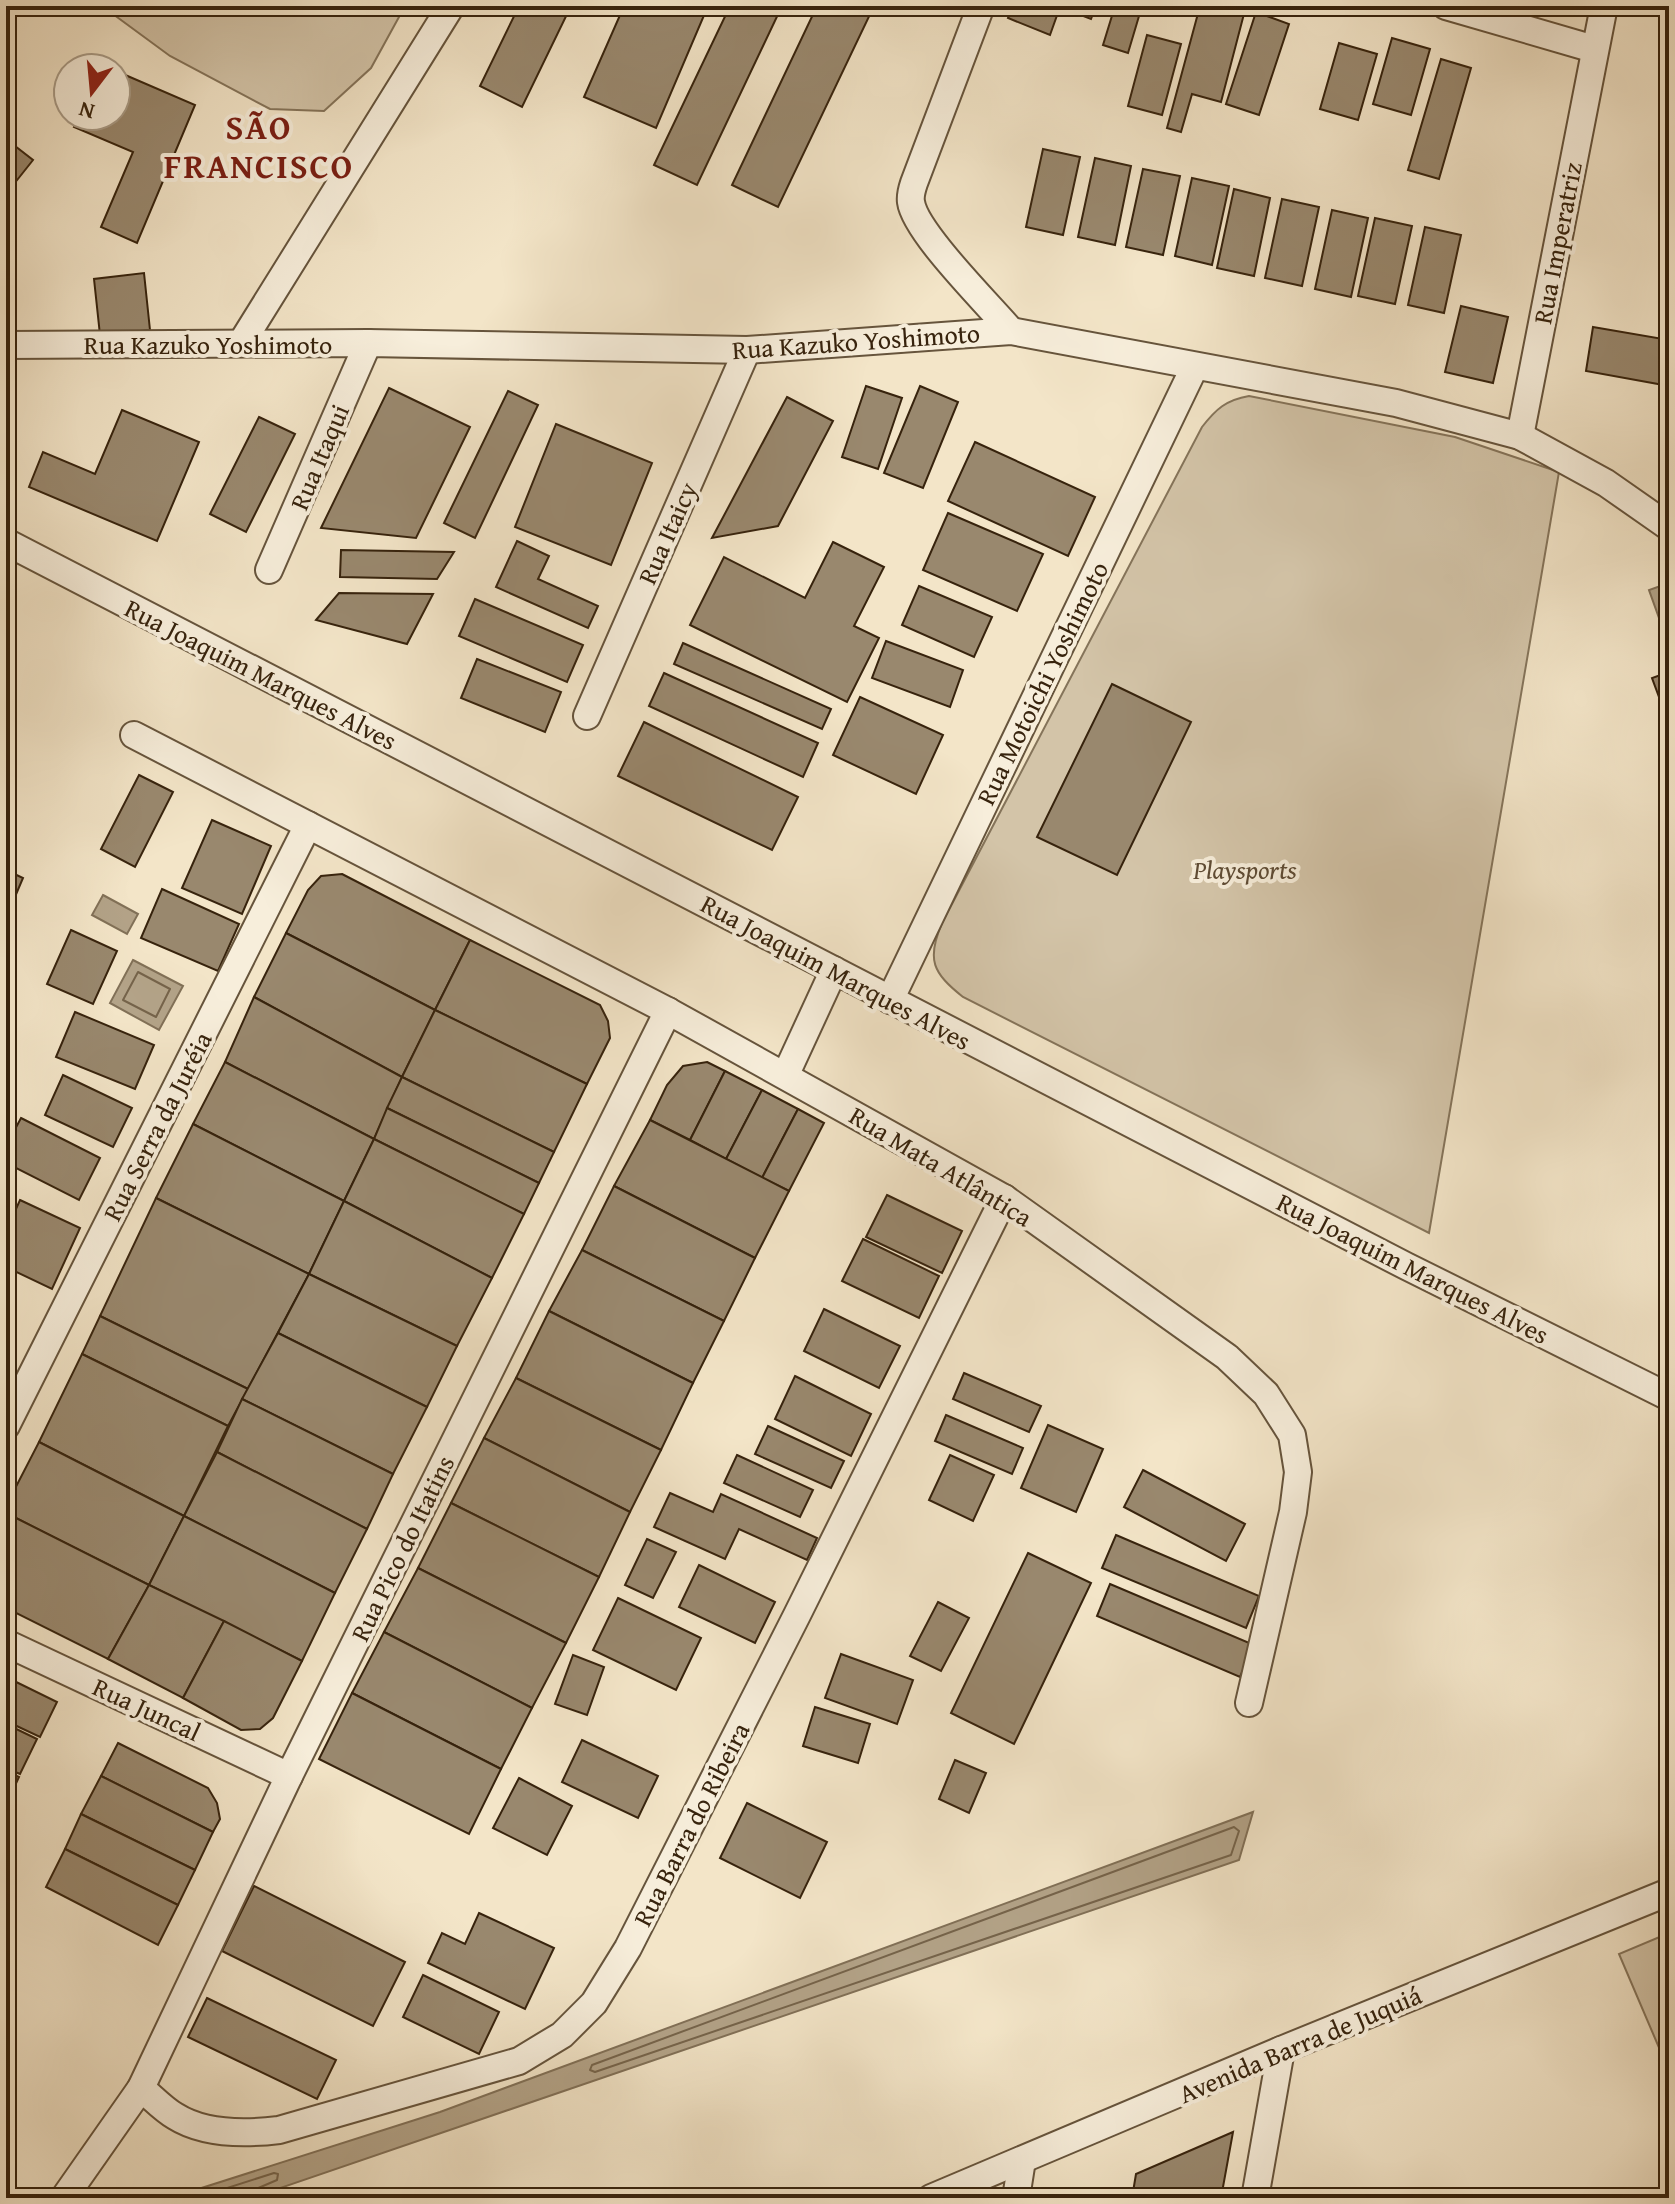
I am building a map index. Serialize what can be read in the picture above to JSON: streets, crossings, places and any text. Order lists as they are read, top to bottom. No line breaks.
{"streets":{"street":["Rua Imperatriz","Rua Kazuko Yoshimoto","Rua Itaqui","Rua Itaicy","Rua Joaquim Marques Alves","Rua Motoichi Yoshimoto","Rua Serra da Juréia","Rua Mata Atlântica","Rua Pico do Itatins","Rua Juncal","Rua Barra do Ribeira","Avenida Barra de Juquiá"]},"crossings":[["Rua Imperatriz","Rua Kazuko Yoshimoto"],["Rua Kazuko Yoshimoto","Rua Itaqui"],["Rua Kazuko Yoshimoto","Rua Itaicy"],["Rua Kazuko Yoshimoto","Rua Motoichi Yoshimoto"],["Rua Joaquim Marques Alves","Rua Motoichi Yoshimoto"],["Rua Serra da Juréia","Rua Mata Atlântica"],["Rua Mata Atlântica","Rua Pico do Itatins"],["Rua Mata Atlântica","Rua Barra do Ribeira"],["Rua Pico do Itatins","Rua Juncal"],["Rua Pico do Itatins","Rua Barra do Ribeira"]],"districts":["SÃO FRANCISCO"],"parks":["Playsports"],"north":"bottom"}
